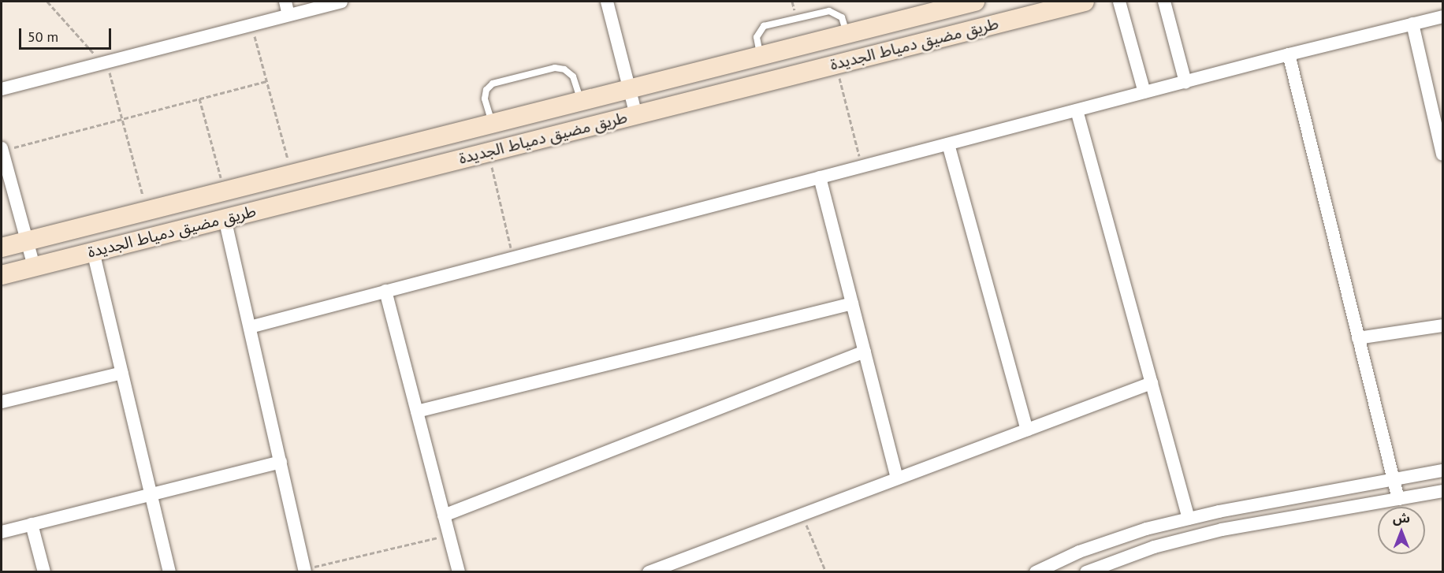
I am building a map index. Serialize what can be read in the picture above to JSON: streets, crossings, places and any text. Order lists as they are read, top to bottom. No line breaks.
{"streets":{"street":["طريق مضيق دمياط الجديدة"]},"scale_bar":"50 m","north":"top"}
